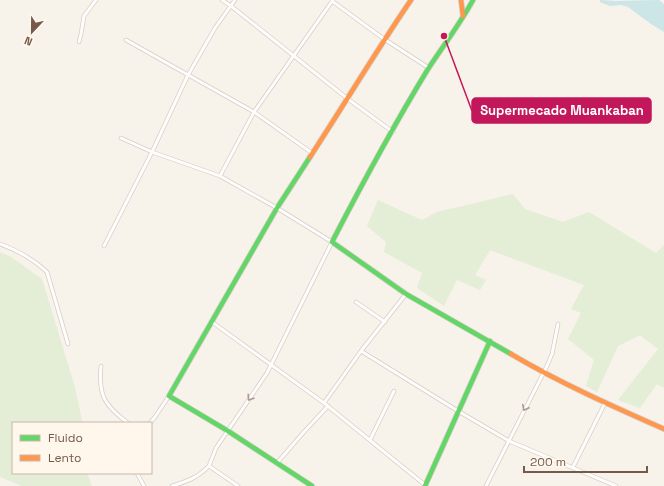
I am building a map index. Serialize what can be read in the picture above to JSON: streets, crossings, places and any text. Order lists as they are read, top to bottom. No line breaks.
{"places":["Supermecado Muankaban"],"legend":["Fluido","Lento"],"scale_bar":"200 m","north":"bottom"}
